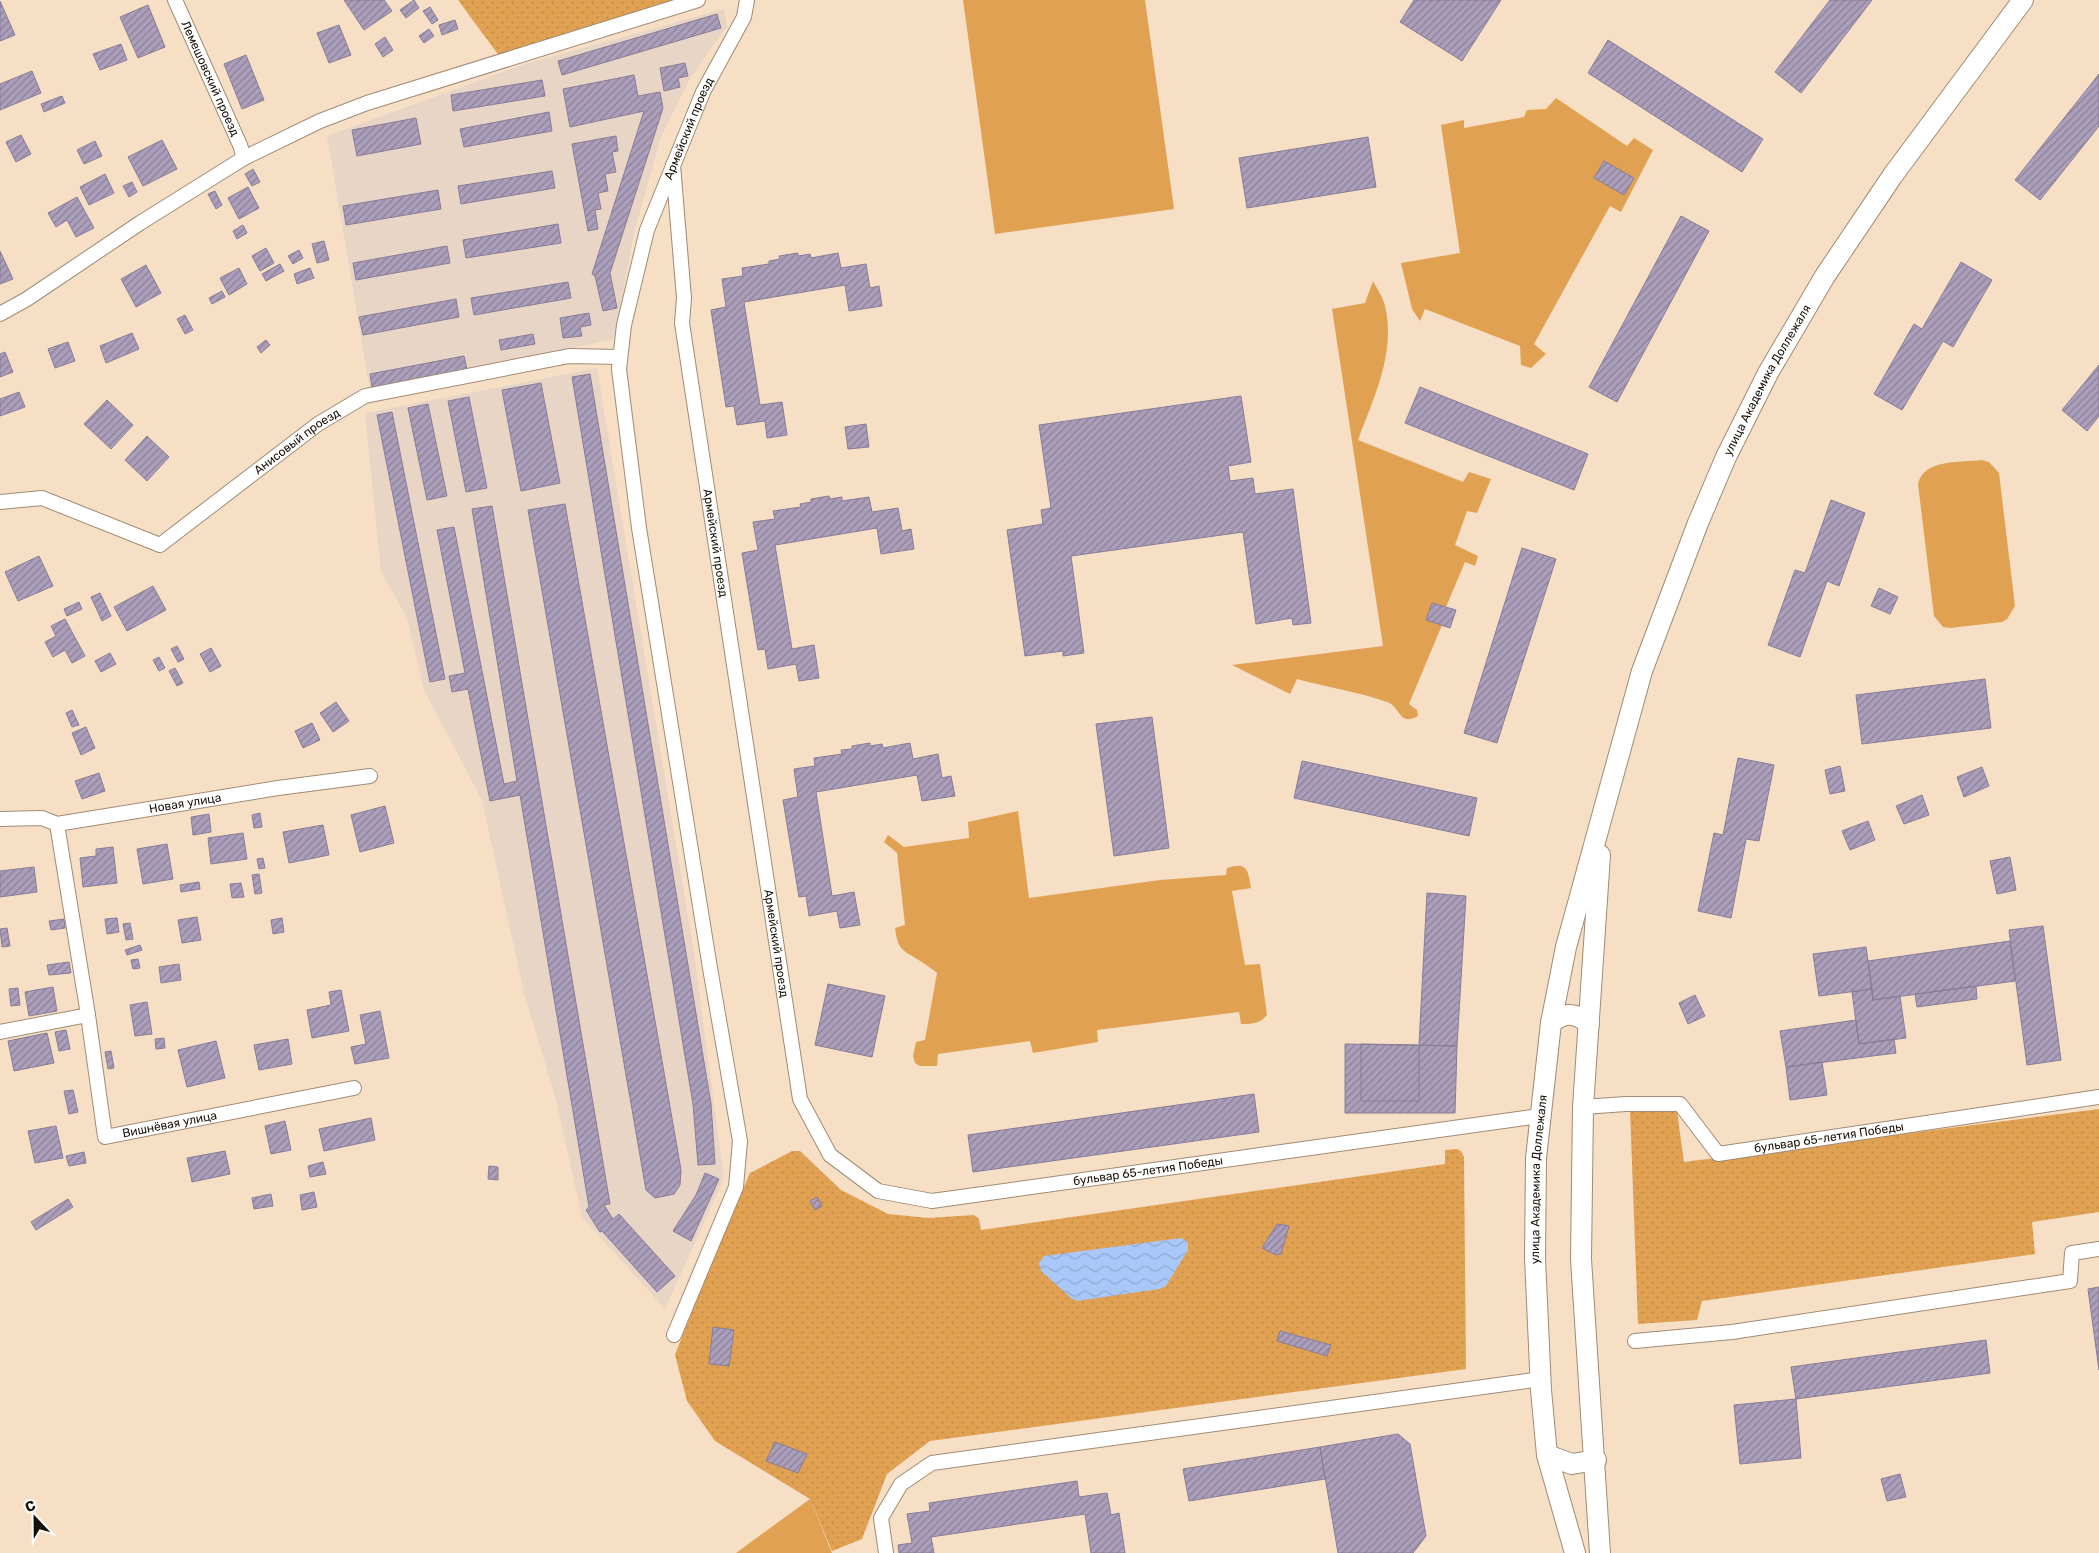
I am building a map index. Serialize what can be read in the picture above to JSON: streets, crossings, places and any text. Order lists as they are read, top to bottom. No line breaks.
{"streets":{"main road":["улица Академика Доллежаля"],"street":["Лемешовский проезд","Армейский проезд","Анисовый проезд","Новая улица","Вишнёвая улица","бульвар 65-летия Победы"]},"crossings":[["Армейский проезд","бульвар 65-летия Победы"],["улица Академика Доллежаля","бульвар 65-летия Победы"],["Новая улица","Вишнёвая улица"]],"north":"top"}
